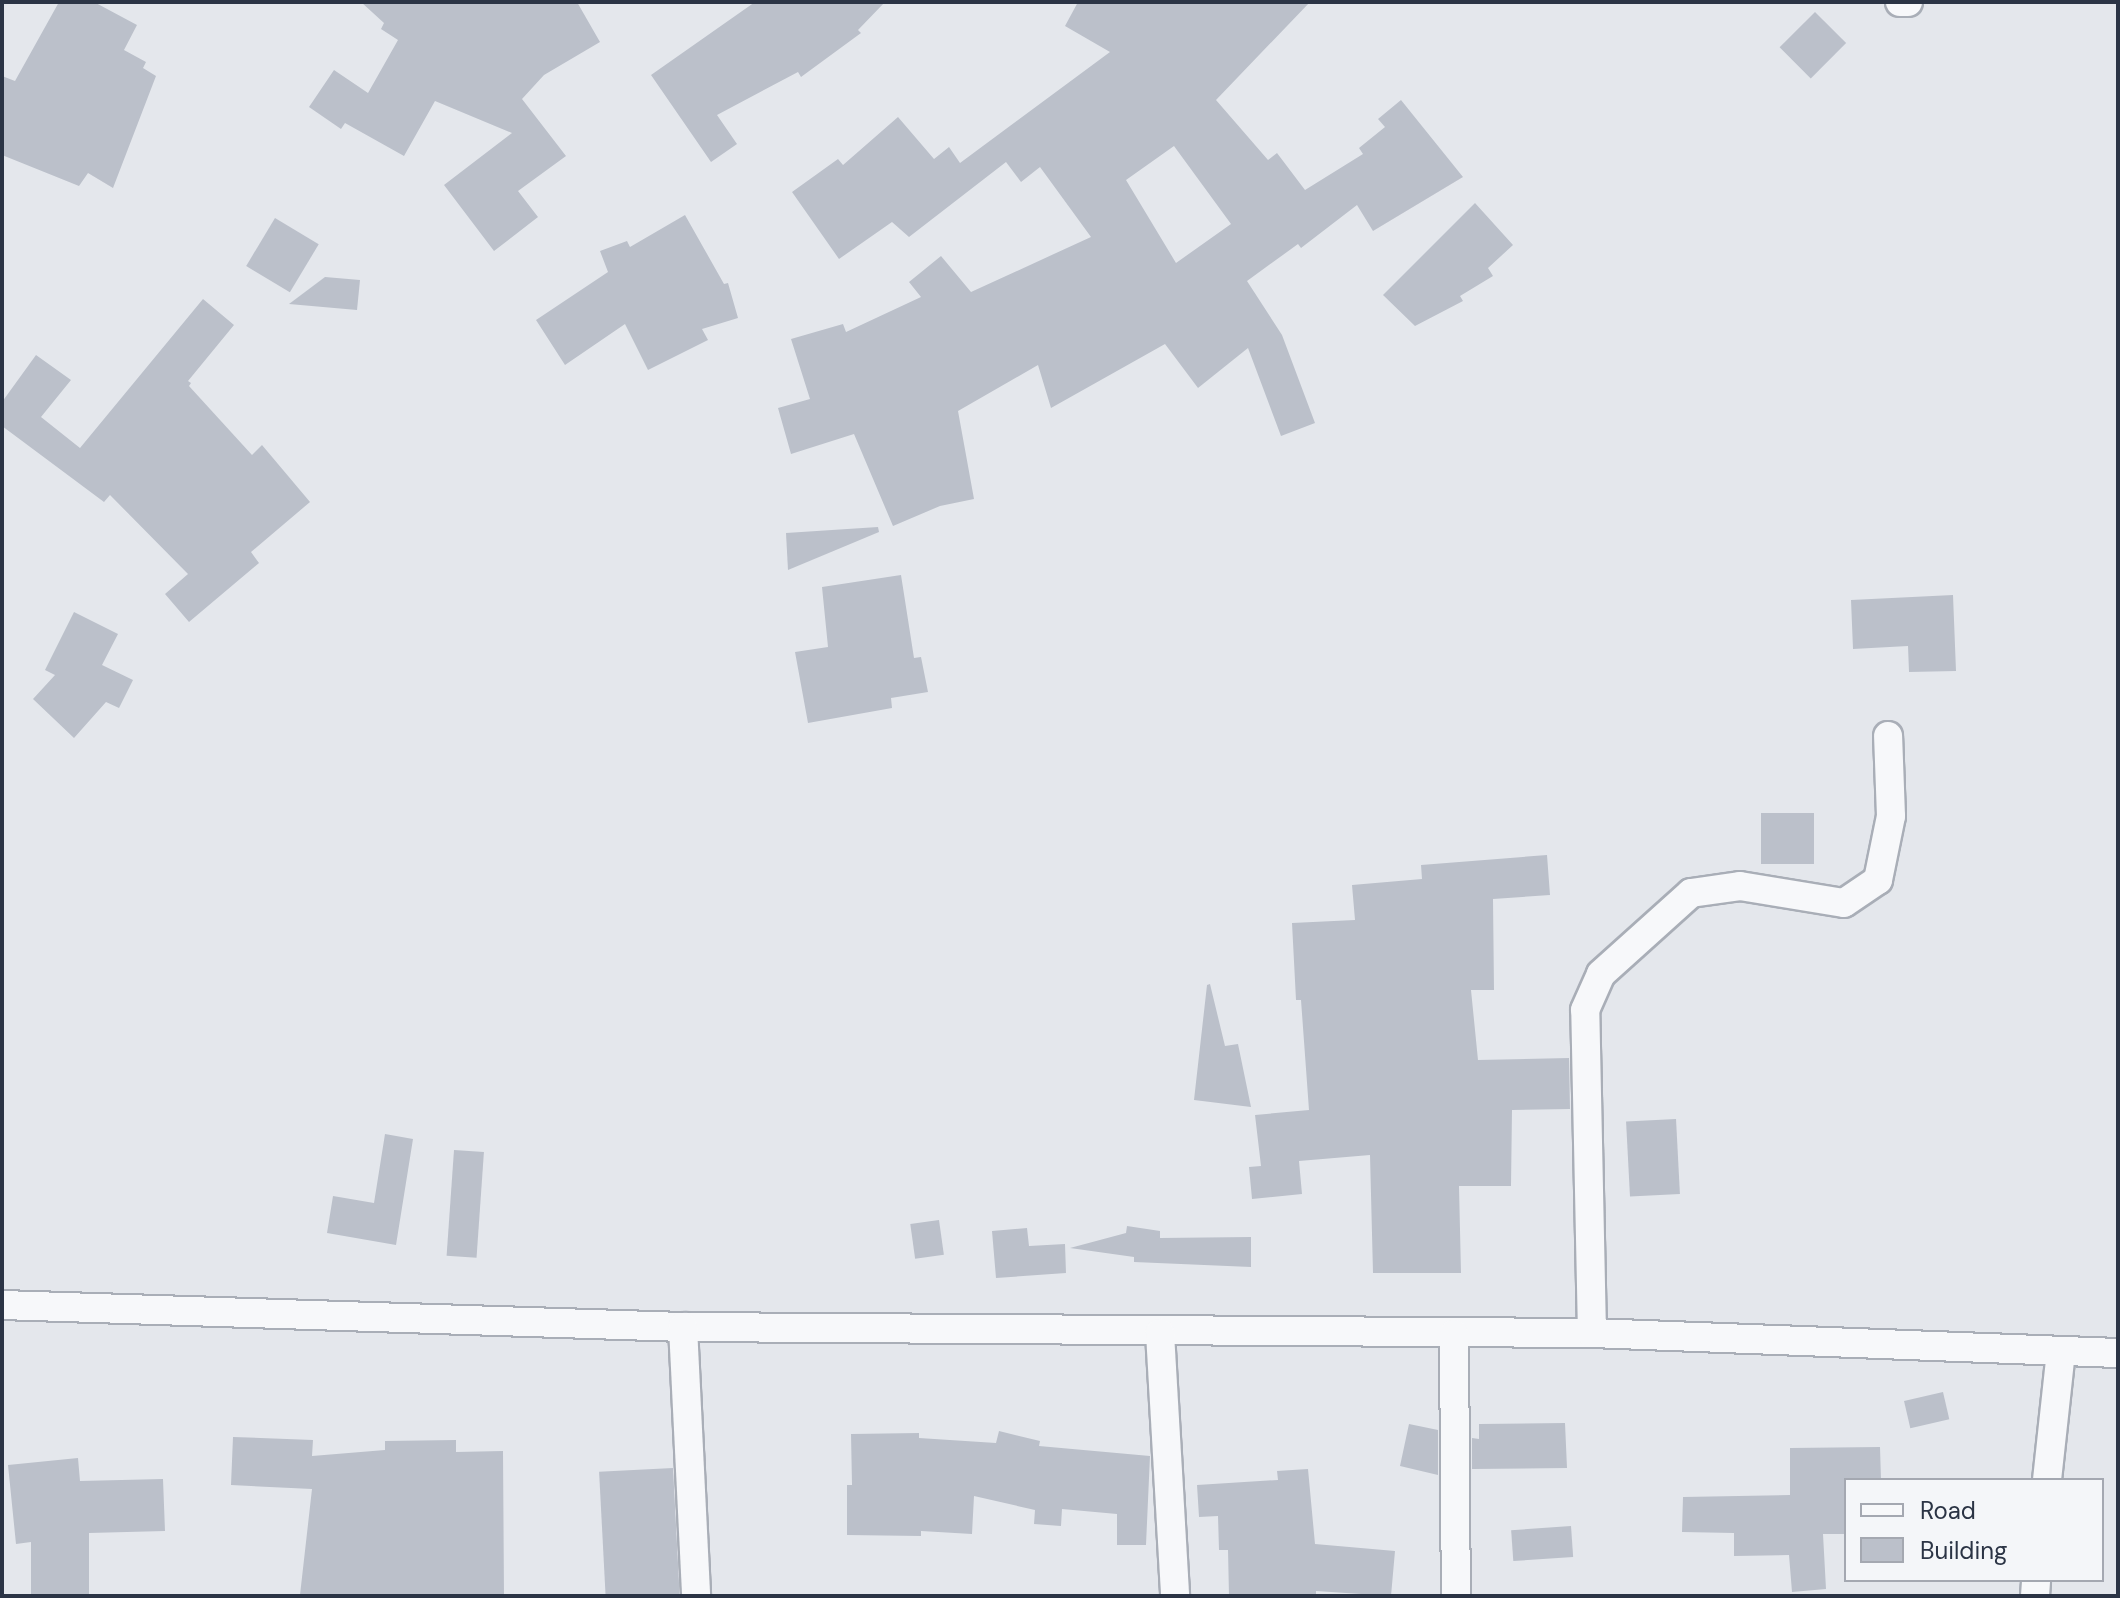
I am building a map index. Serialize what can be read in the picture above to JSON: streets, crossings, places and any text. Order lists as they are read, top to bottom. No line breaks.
{"legend":["Road","Building"]}
